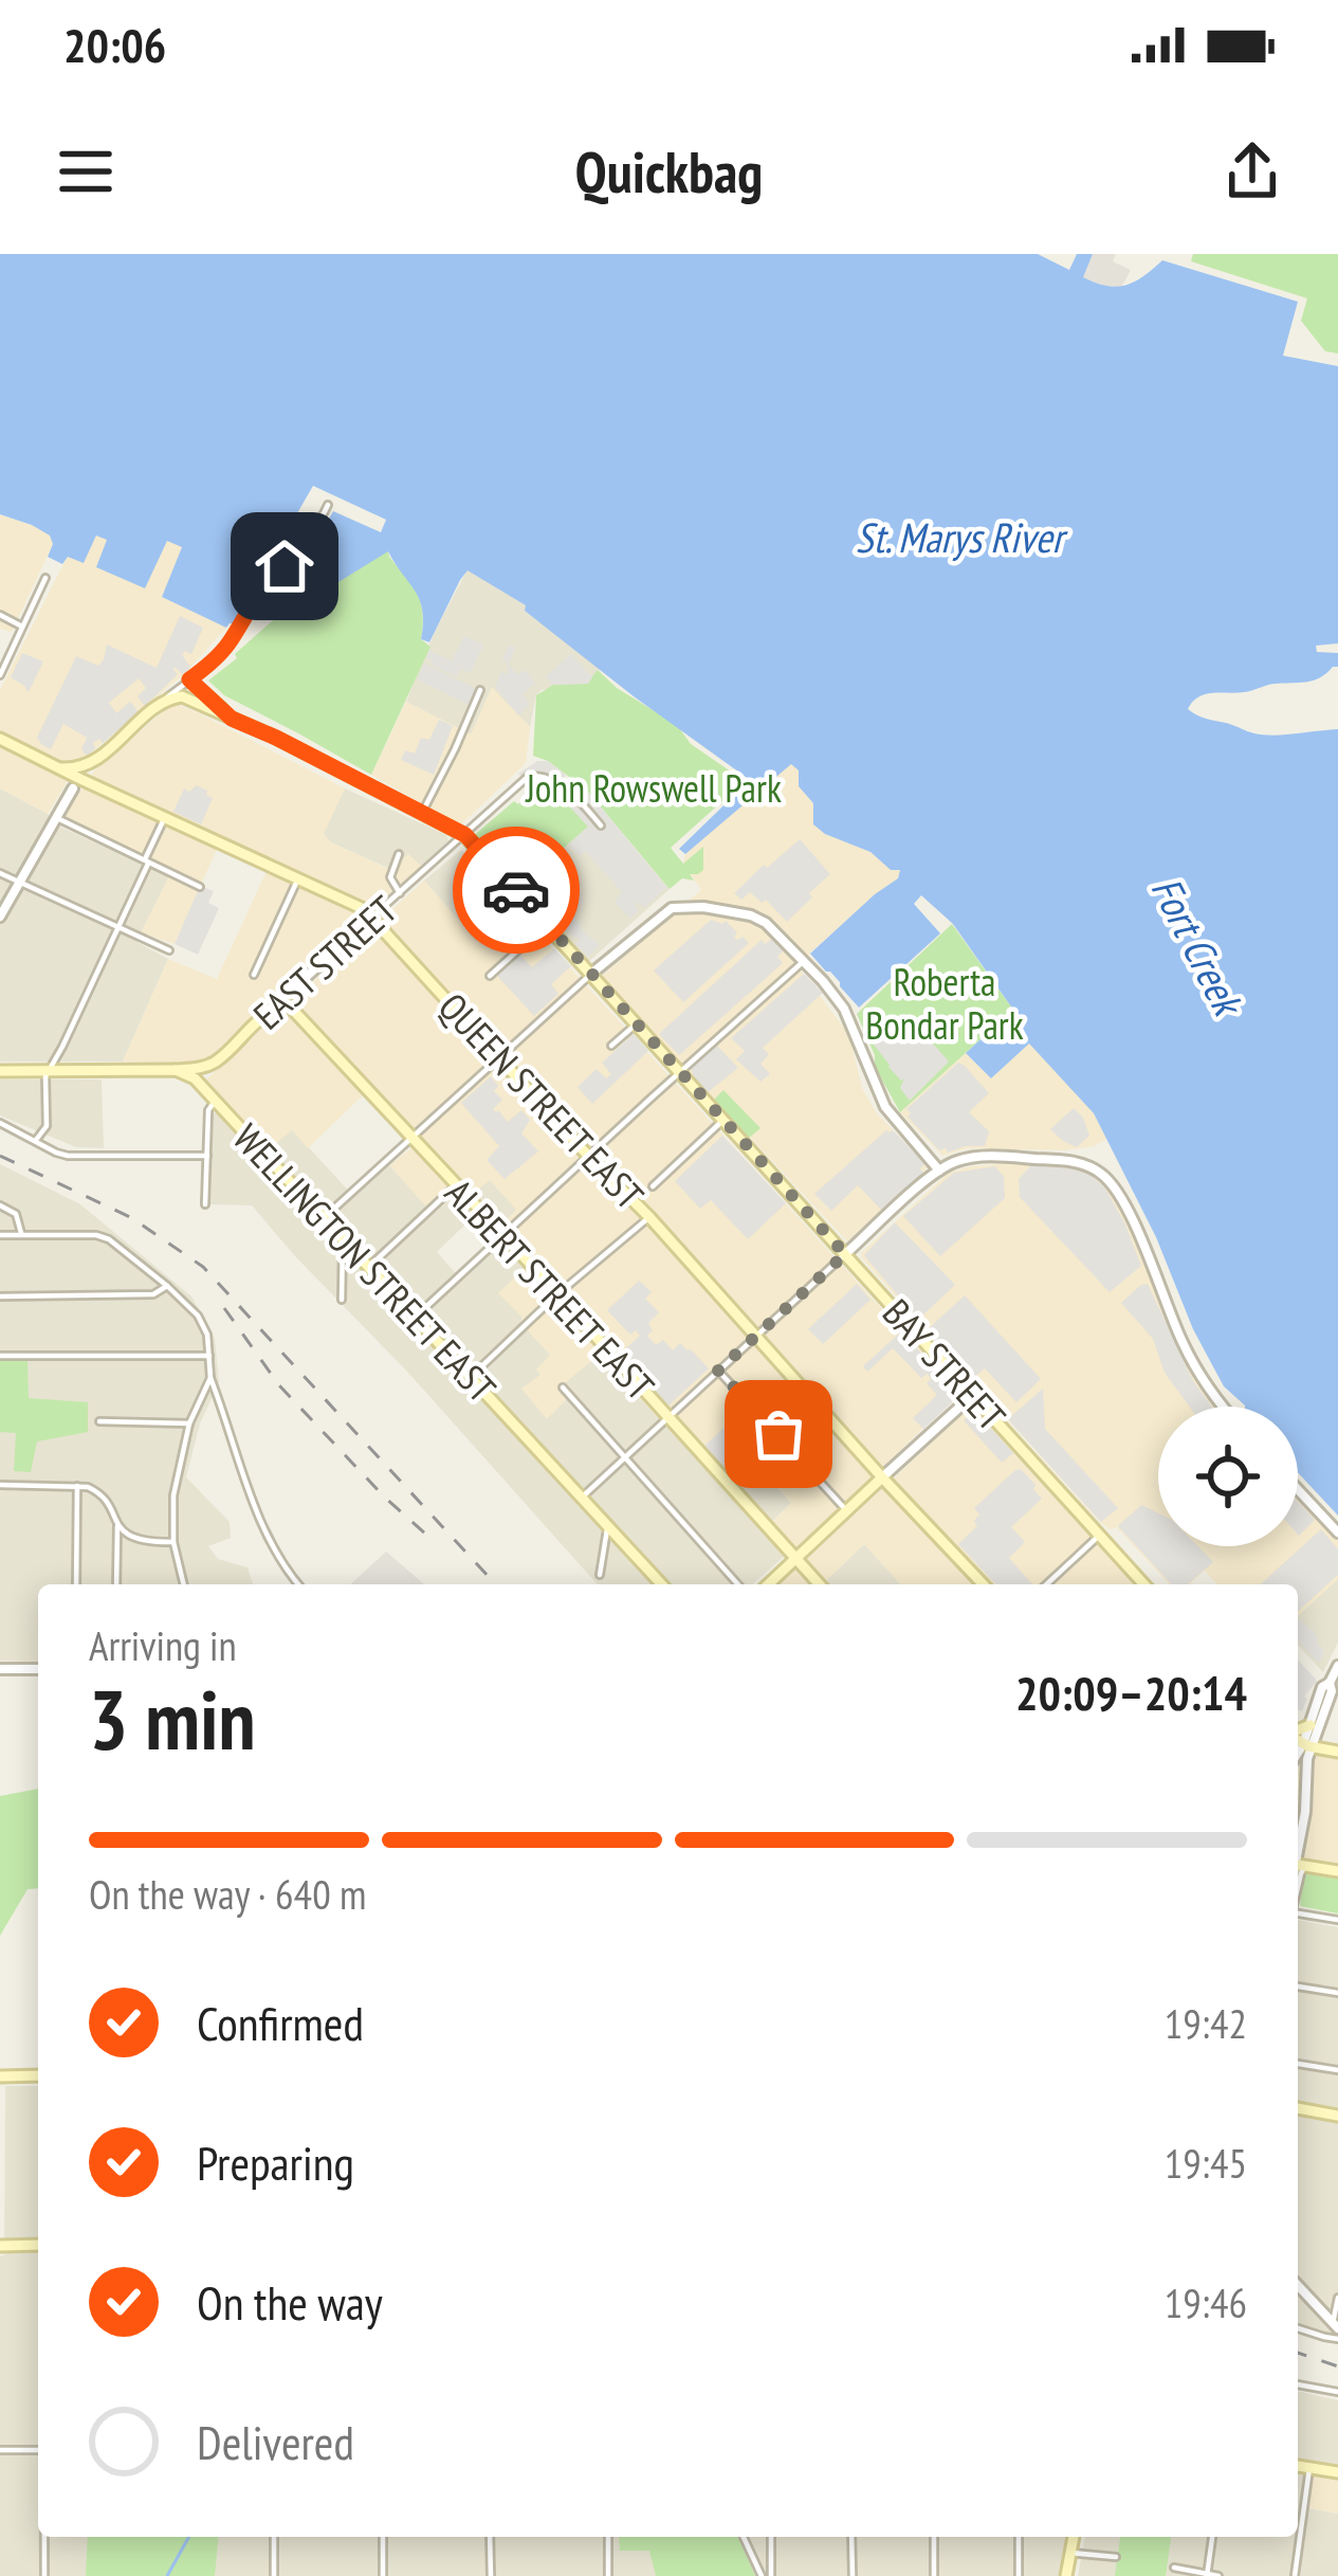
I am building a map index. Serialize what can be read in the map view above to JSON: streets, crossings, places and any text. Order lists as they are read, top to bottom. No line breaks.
{"streets":{"main road":["EAST STREET","QUEEN STREET EAST","WELLINGTON STREET EAST","ALBERT STREET EAST","BAY STREET"]},"crossings":[["EAST STREET","QUEEN STREET EAST"],["EAST STREET","BAY STREET"]],"water":["St. Marys River","Fort Creek"],"parks":["John Rowswell Park","Roberta Bondar Park"],"page":{"status":"20:06","header":"Quickbag","heading":["3 min","Arriving in","20:09–20:14"],"bar":"On the way · 640 m","list":[["Confirmed","19:42"],["Preparing","19:45"],["On the way","19:46"],"Delivered"]}}
